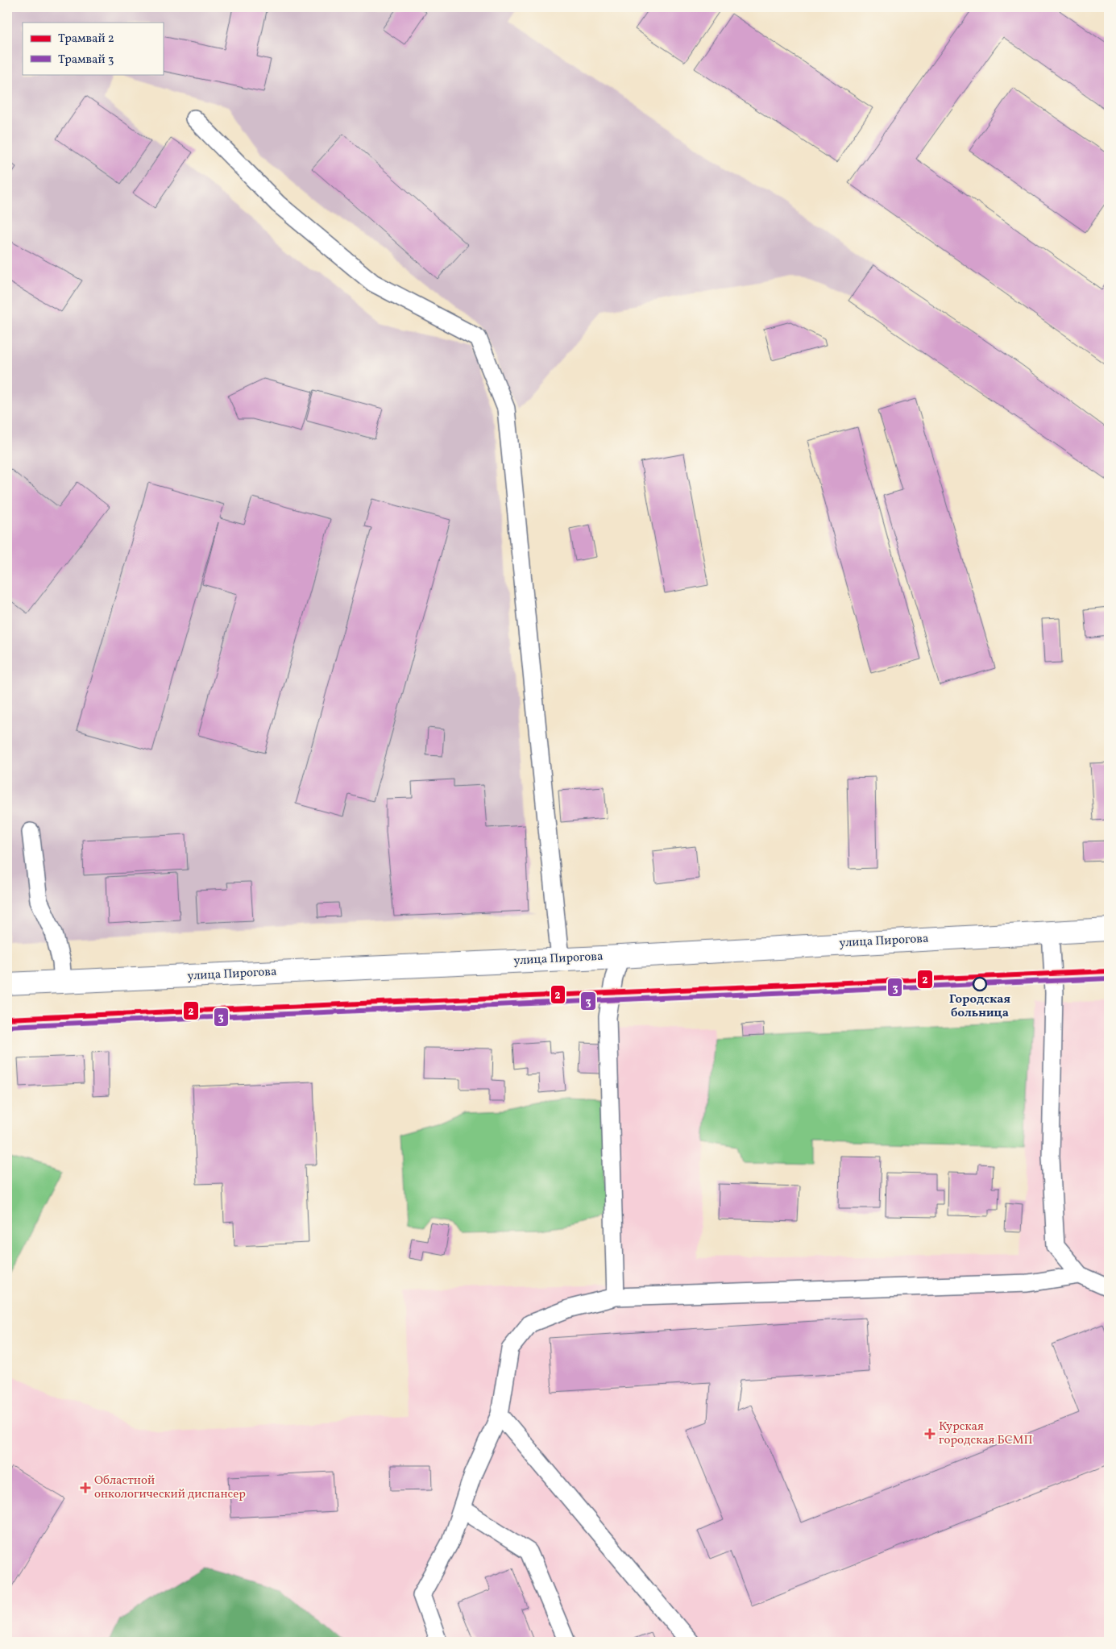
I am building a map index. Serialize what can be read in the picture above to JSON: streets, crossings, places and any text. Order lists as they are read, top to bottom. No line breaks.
{"streets":{"street":["улица Пирогова"]},"places":{"other":["Городская больница"],"health":["Курская городская БСМП","Областной онкологический диспансер"]},"lines":["tram line 2","tram line 3"],"legend":["Трамвай 2","Трамвай 3"]}
